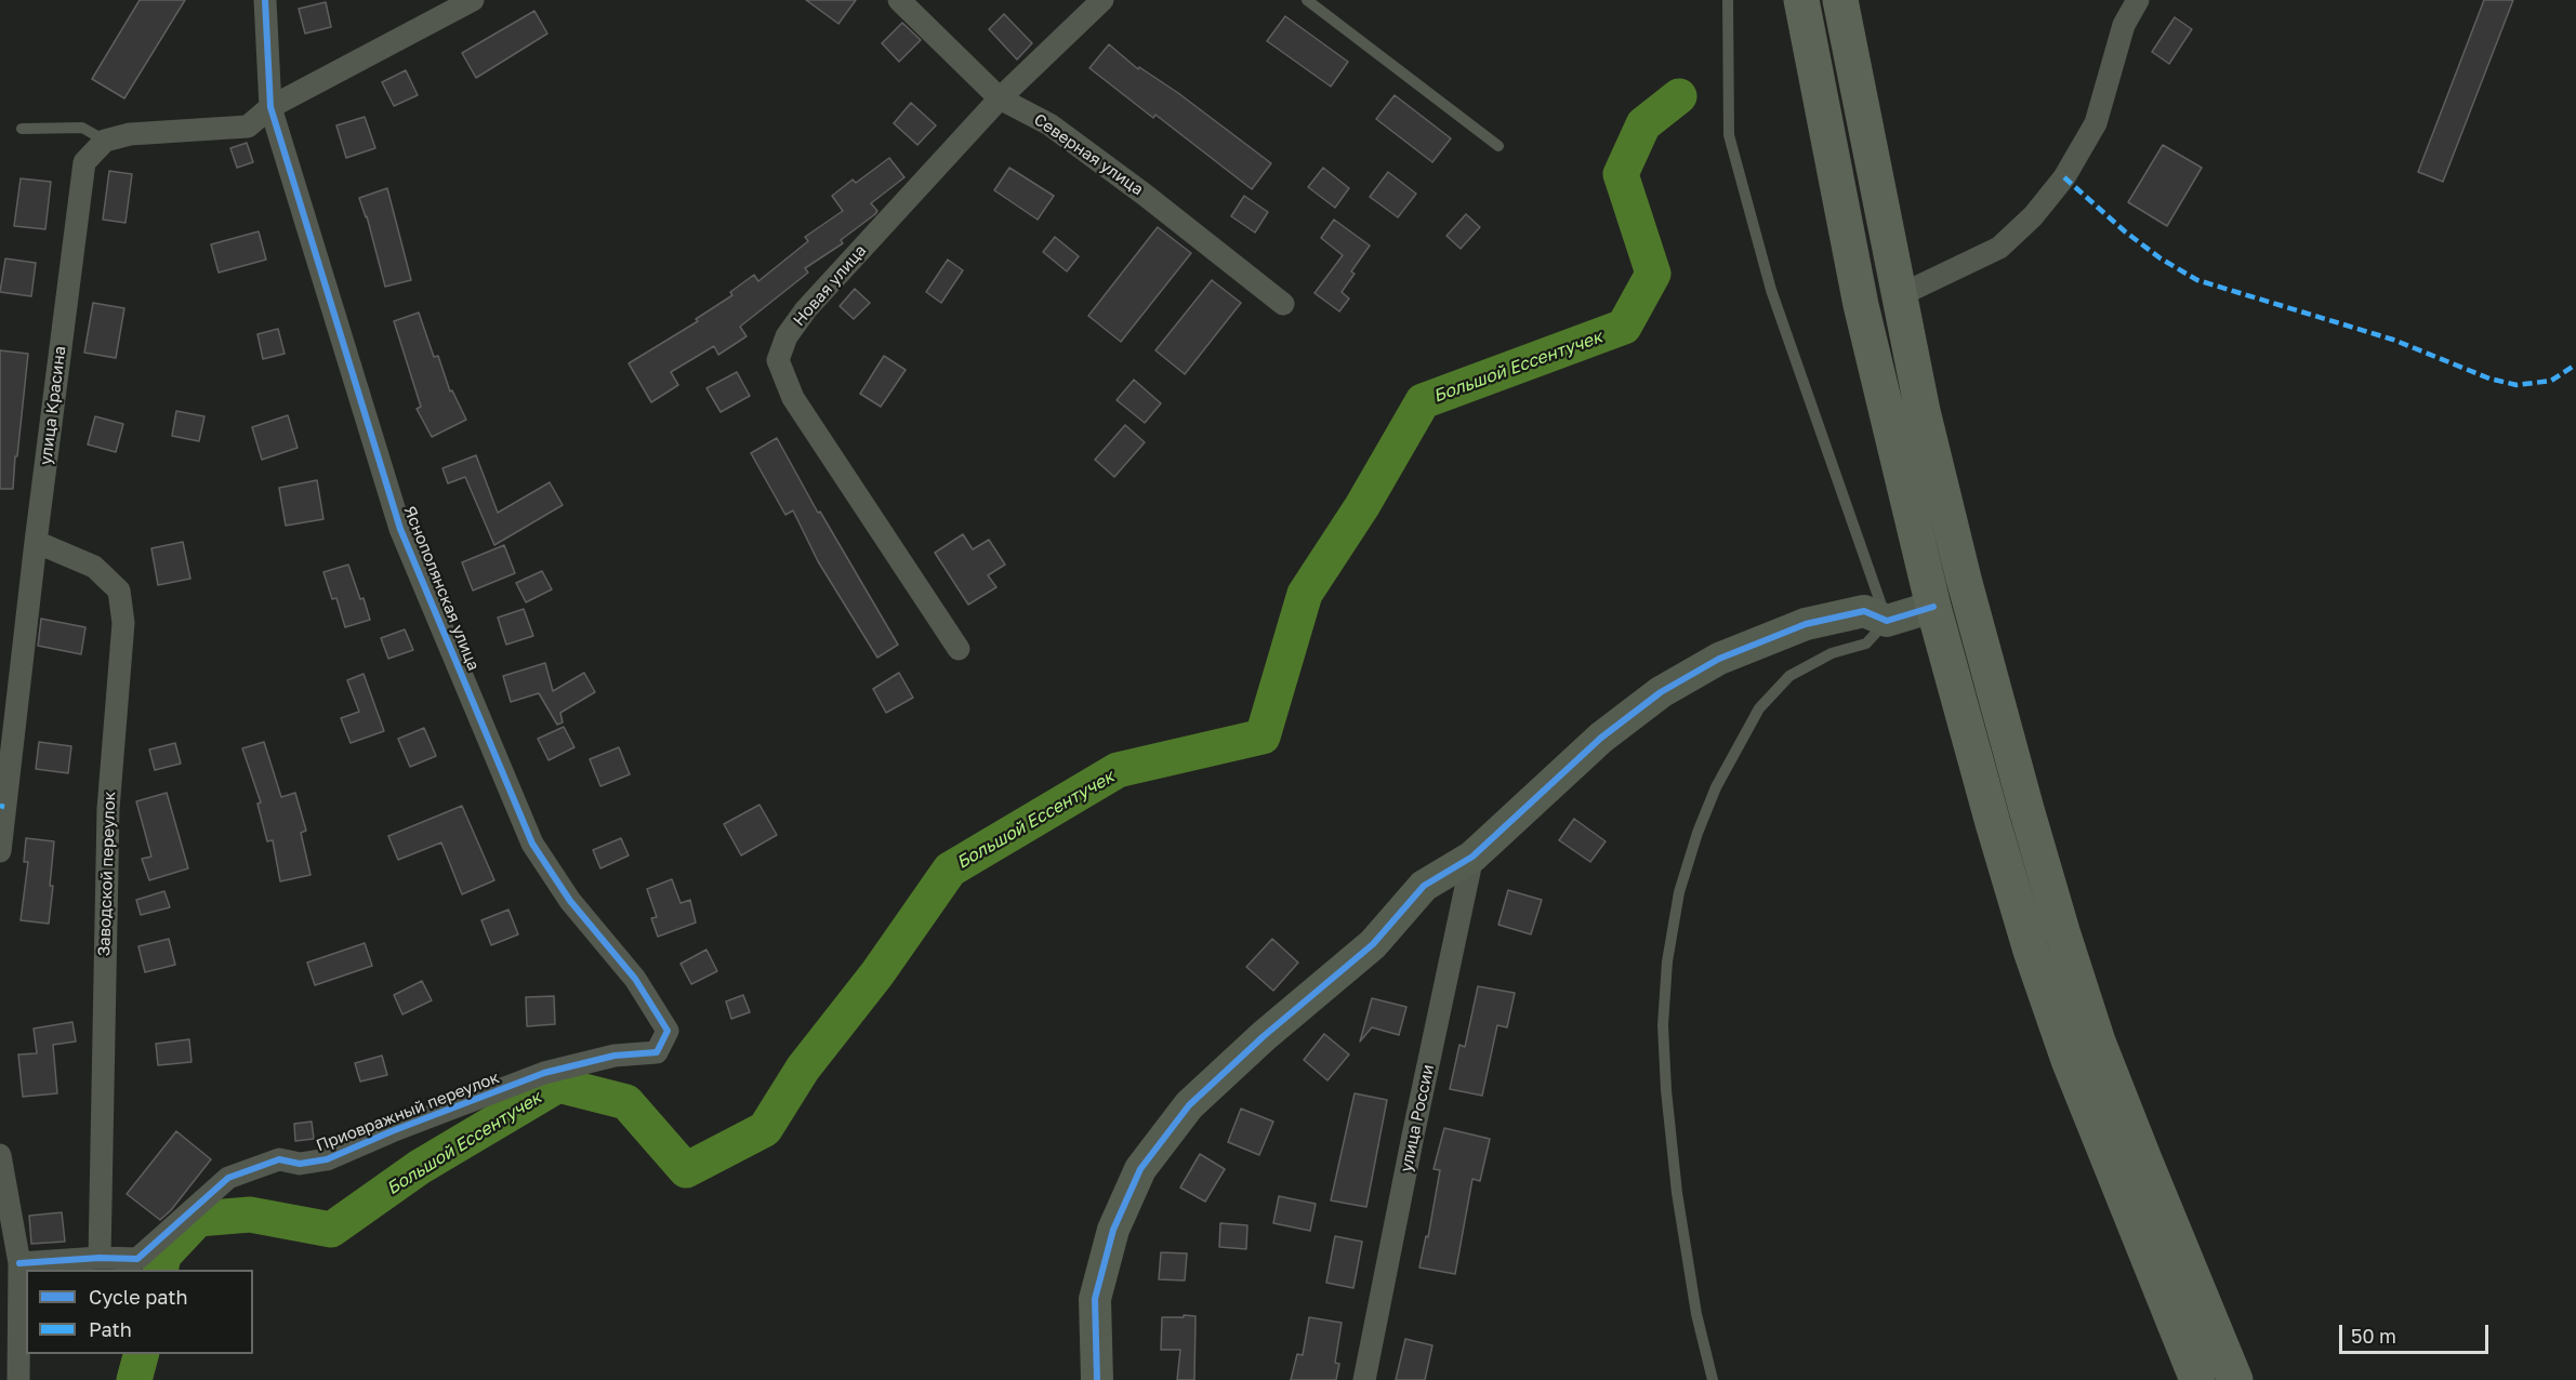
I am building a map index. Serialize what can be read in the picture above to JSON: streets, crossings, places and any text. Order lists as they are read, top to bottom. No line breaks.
{"streets":{"street":["Северная улица","Новая улица","улица Красина","Яснополянская улица","Заводской переулок","Приовражный переулок","улица России"]},"crossings":[["Северная улица","Новая улица"],["улица Красина","Заводской переулок"],["Яснополянская улица","Приовражный переулок"],["Заводской переулок","Приовражный переулок"]],"water":["Большой Ессентучек"],"legend":["Cycle path","Path"],"scale_bar":"50 m"}
